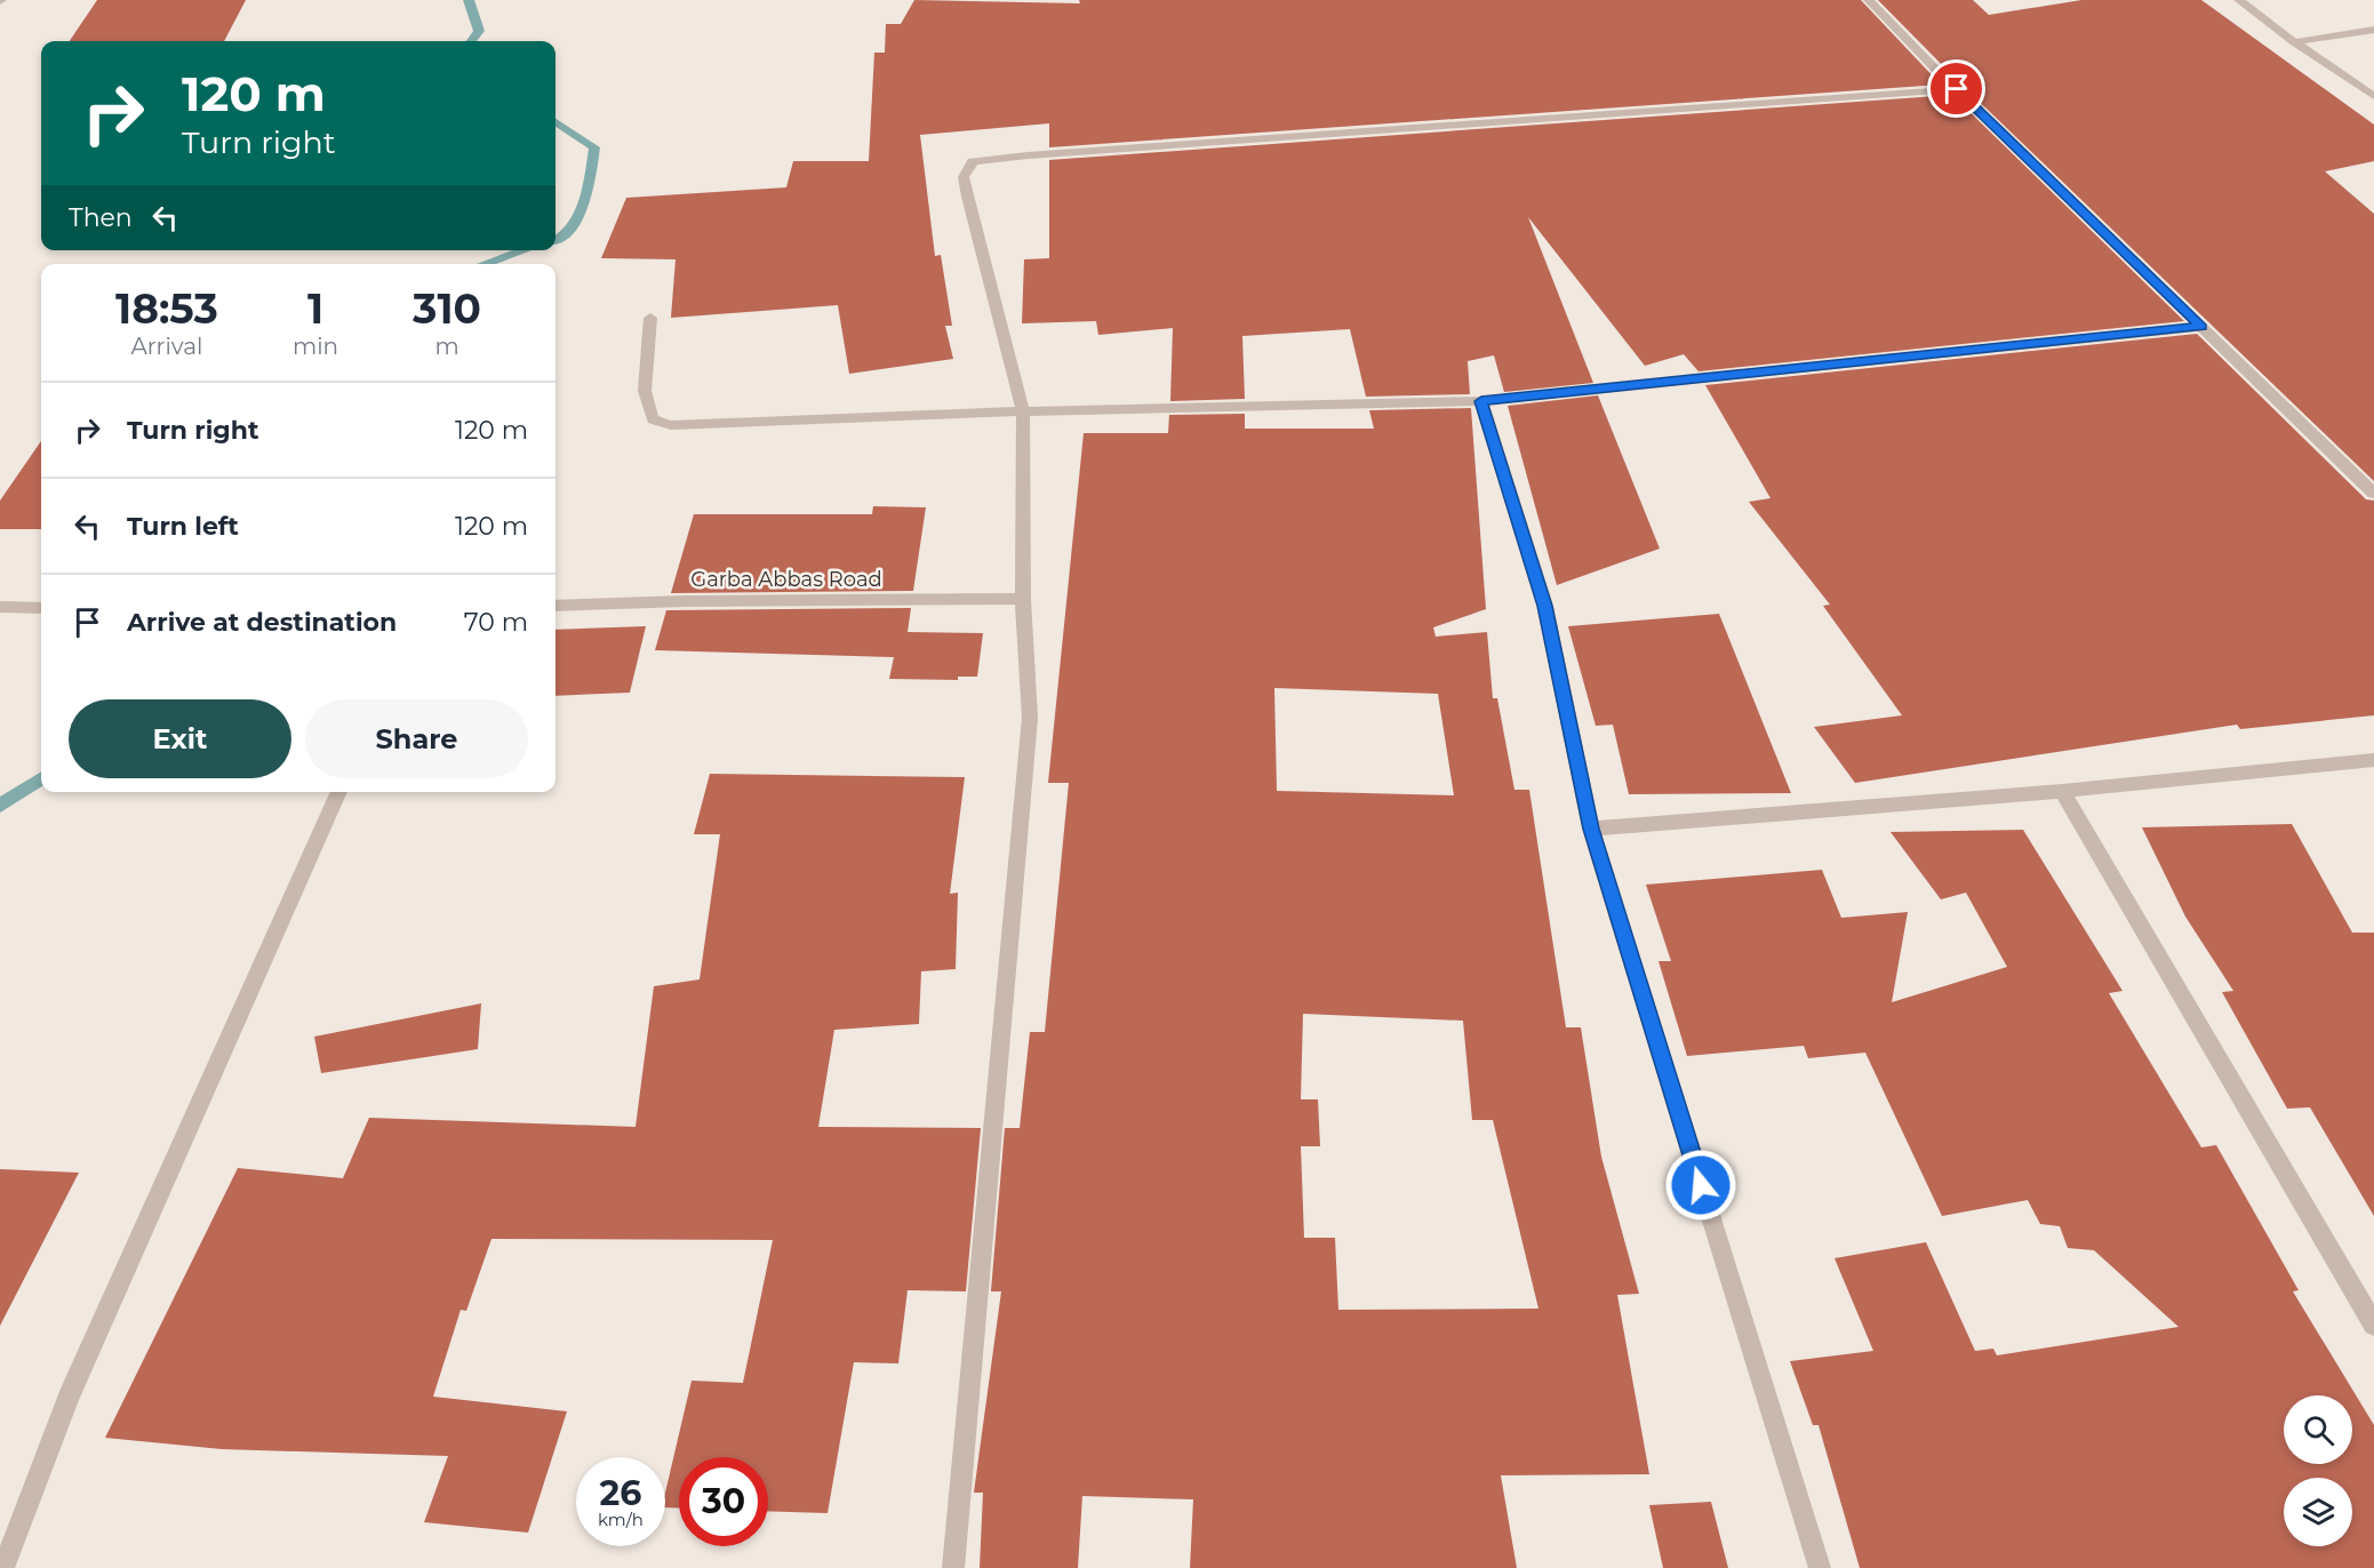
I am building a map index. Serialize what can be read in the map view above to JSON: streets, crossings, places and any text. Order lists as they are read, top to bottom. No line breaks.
{"streets":{"street":["Garba Abbas Road"]},"page":{"turn":["120 m","Turn right"],"then":"Then","eta":["18:53","Arrival","1","min","310","m"],"list":[{"name":"Turn right","value":"120 m"},{"name":"Turn left","value":"120 m"},{"name":"Arrive at destination","value":"70 m"}],"buttons":["Exit","Share"],"speed":"26 km/h","limit":"30"}}
